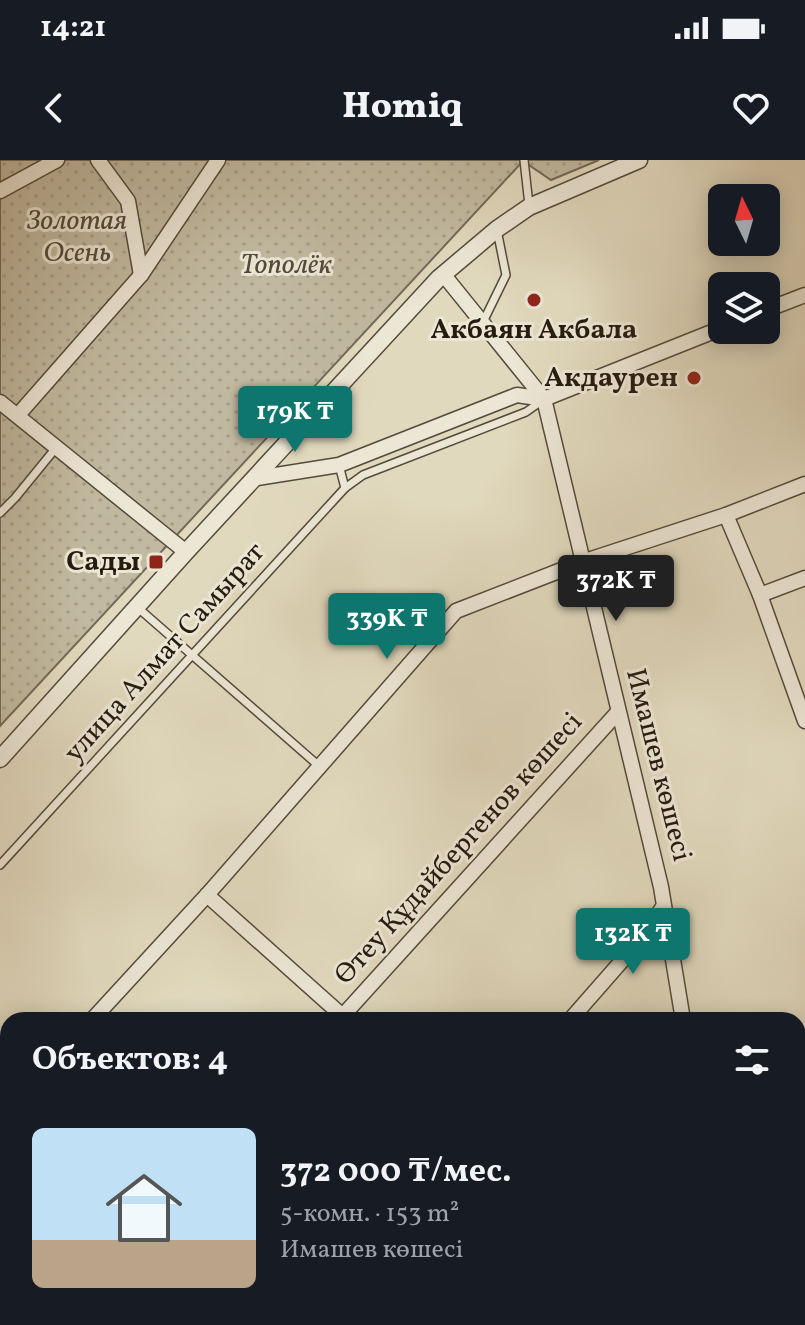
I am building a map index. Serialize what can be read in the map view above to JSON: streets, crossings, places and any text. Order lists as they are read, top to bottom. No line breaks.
{"streets":{"street":["Имашев көшесі","Өтеу Құдайбергенов көшесі"],"lane":["улица Алмат Самырат"]},"crossings":[["улица Алмат Самырат","Имашев көшесі"],["Имашев көшесі","Өтеу Құдайбергенов көшесі"]],"parks":["Золотая Осень","Тополёк"],"places":{"other":["Акбаян Акбала","Акдаурен"],"transit":["Сады"]},"north":"top","page":{"status":"14:21","header":"Homiq","price":["179K ₸","372K ₸","339K ₸","132K ₸"],"heading":"Объектов: 4","list":[{"name":"372 000 ₸/мес.","note":"5-комн. · 153 m² · Имашев көшесі"}]}}
